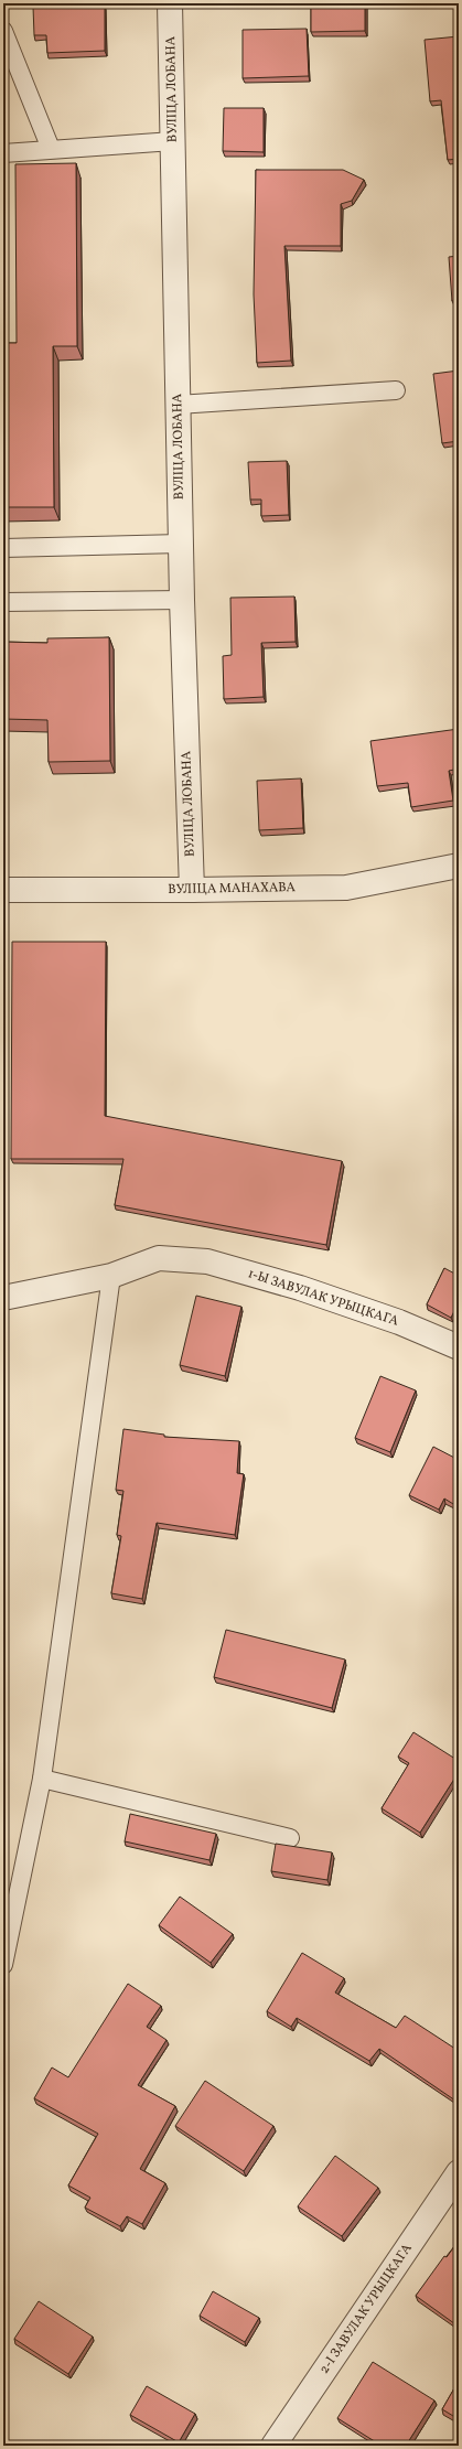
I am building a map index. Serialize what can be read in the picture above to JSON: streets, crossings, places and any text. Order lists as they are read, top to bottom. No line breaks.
{"streets":{"street":["ВУЛІЦА ЛОБАНА","ВУЛІЦА МАНАХАВА","1-Ы ЗАВУЛАК УРЫЦКАГА","2-І ЗАВУЛАК УРЫЦКАГА"]},"crossings":[["ВУЛІЦА ЛОБАНА","ВУЛІЦА МАНАХАВА"]]}
